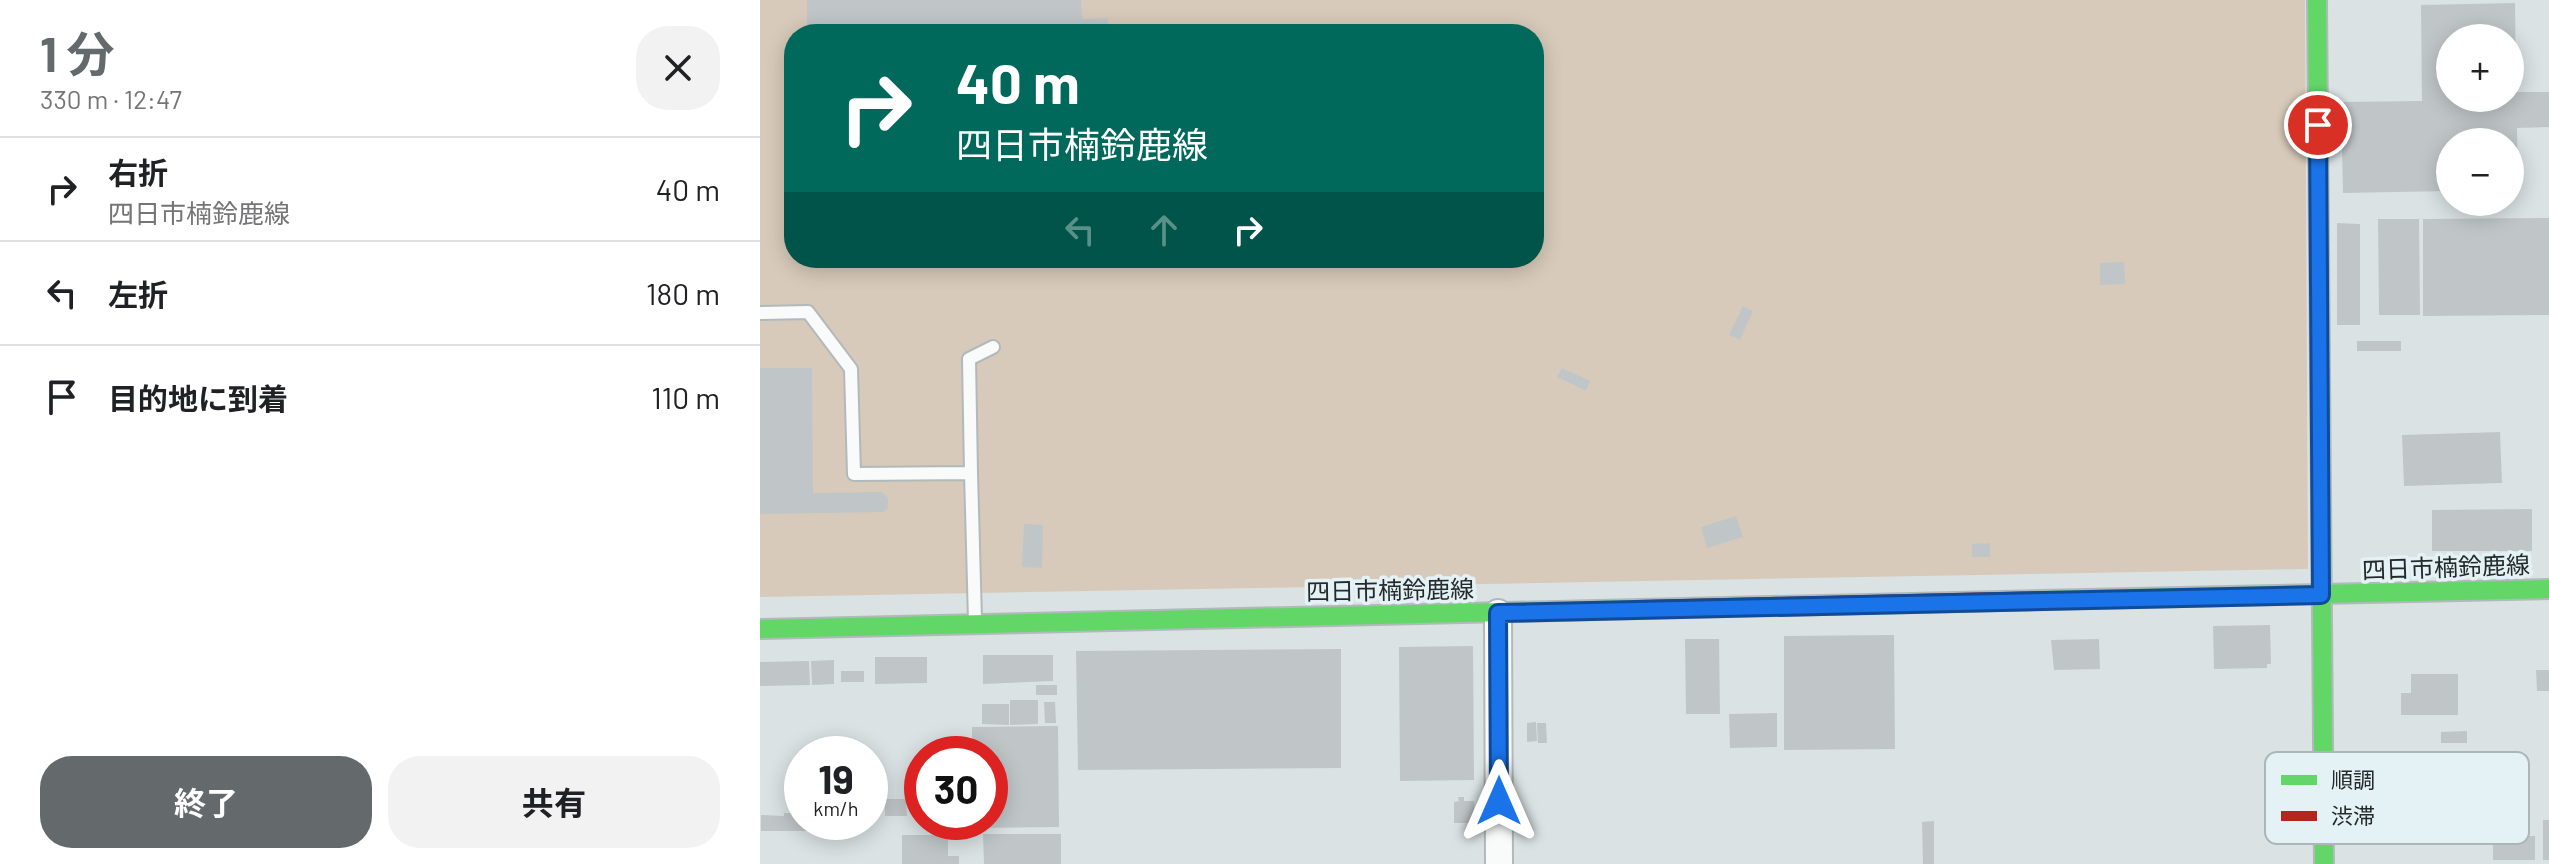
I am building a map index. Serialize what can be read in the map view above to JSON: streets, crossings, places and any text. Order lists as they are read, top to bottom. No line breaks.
{"streets":{"main road":["四日市楠鈴鹿線"]},"legend":["順調","渋滞"],"page":{"heading":["1 分","330 m · 12:47"],"map_buttons":["+","−"],"turn":["40 m","四日市楠鈴鹿線"],"list":[{"name":"右折","note":"四日市楠鈴鹿線","value":"40 m"},{"name":"左折","value":"180 m"},{"name":"目的地に到着","value":"110 m"}],"speed":"19 km/h","limit":"30","buttons":["終了","共有"]}}
